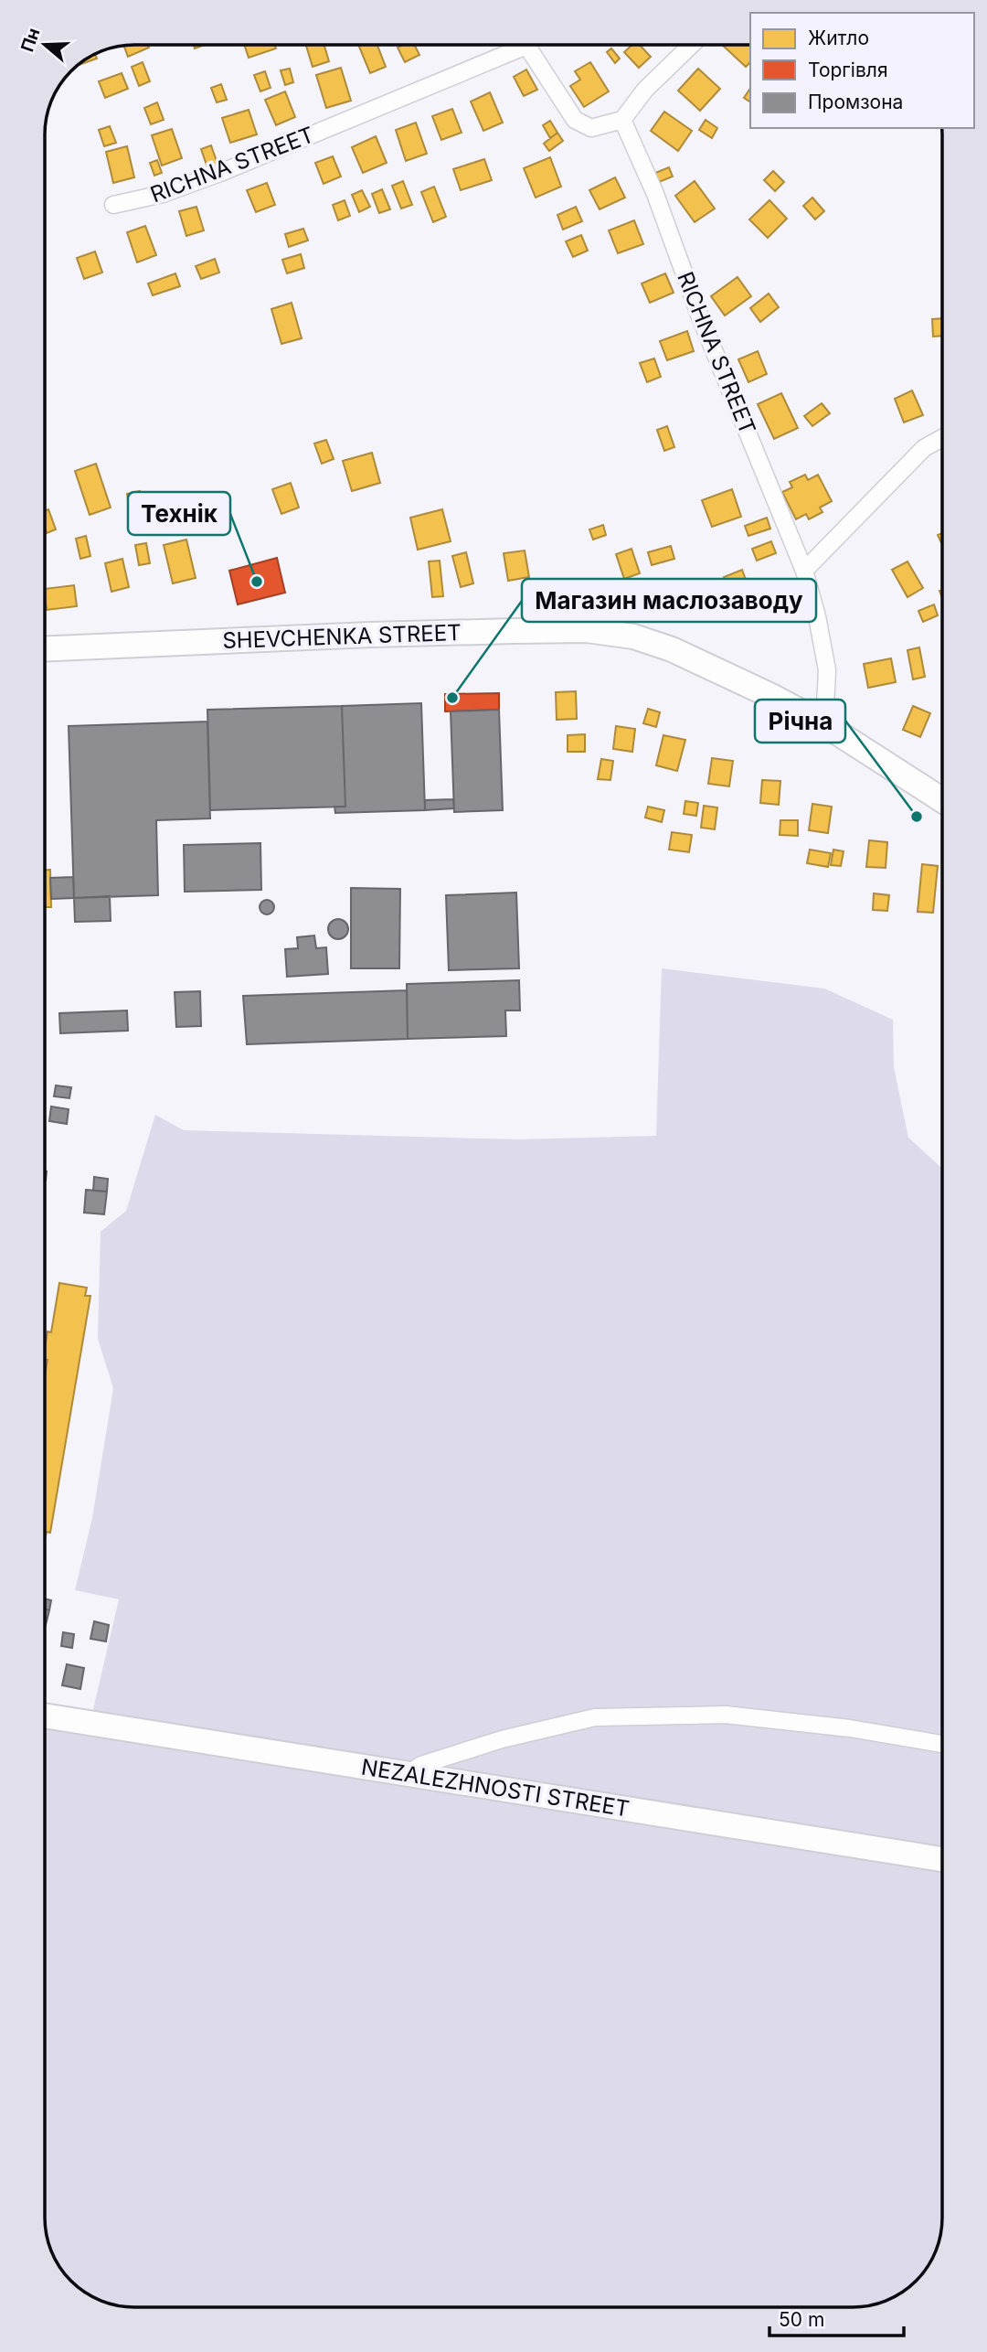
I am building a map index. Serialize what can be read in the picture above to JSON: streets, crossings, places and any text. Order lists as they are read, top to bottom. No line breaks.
{"streets":{"street":["RICHNA STREET","SHEVCHENKA STREET","NEZALEZHNOSTI STREET"]},"crossings":[["RICHNA STREET","SHEVCHENKA STREET"]],"places":["Технік","Магазин маслозаводу","Річна"],"legend":["Житло","Торгівля","Промзона"],"scale_bar":"50 m","north":"left"}
